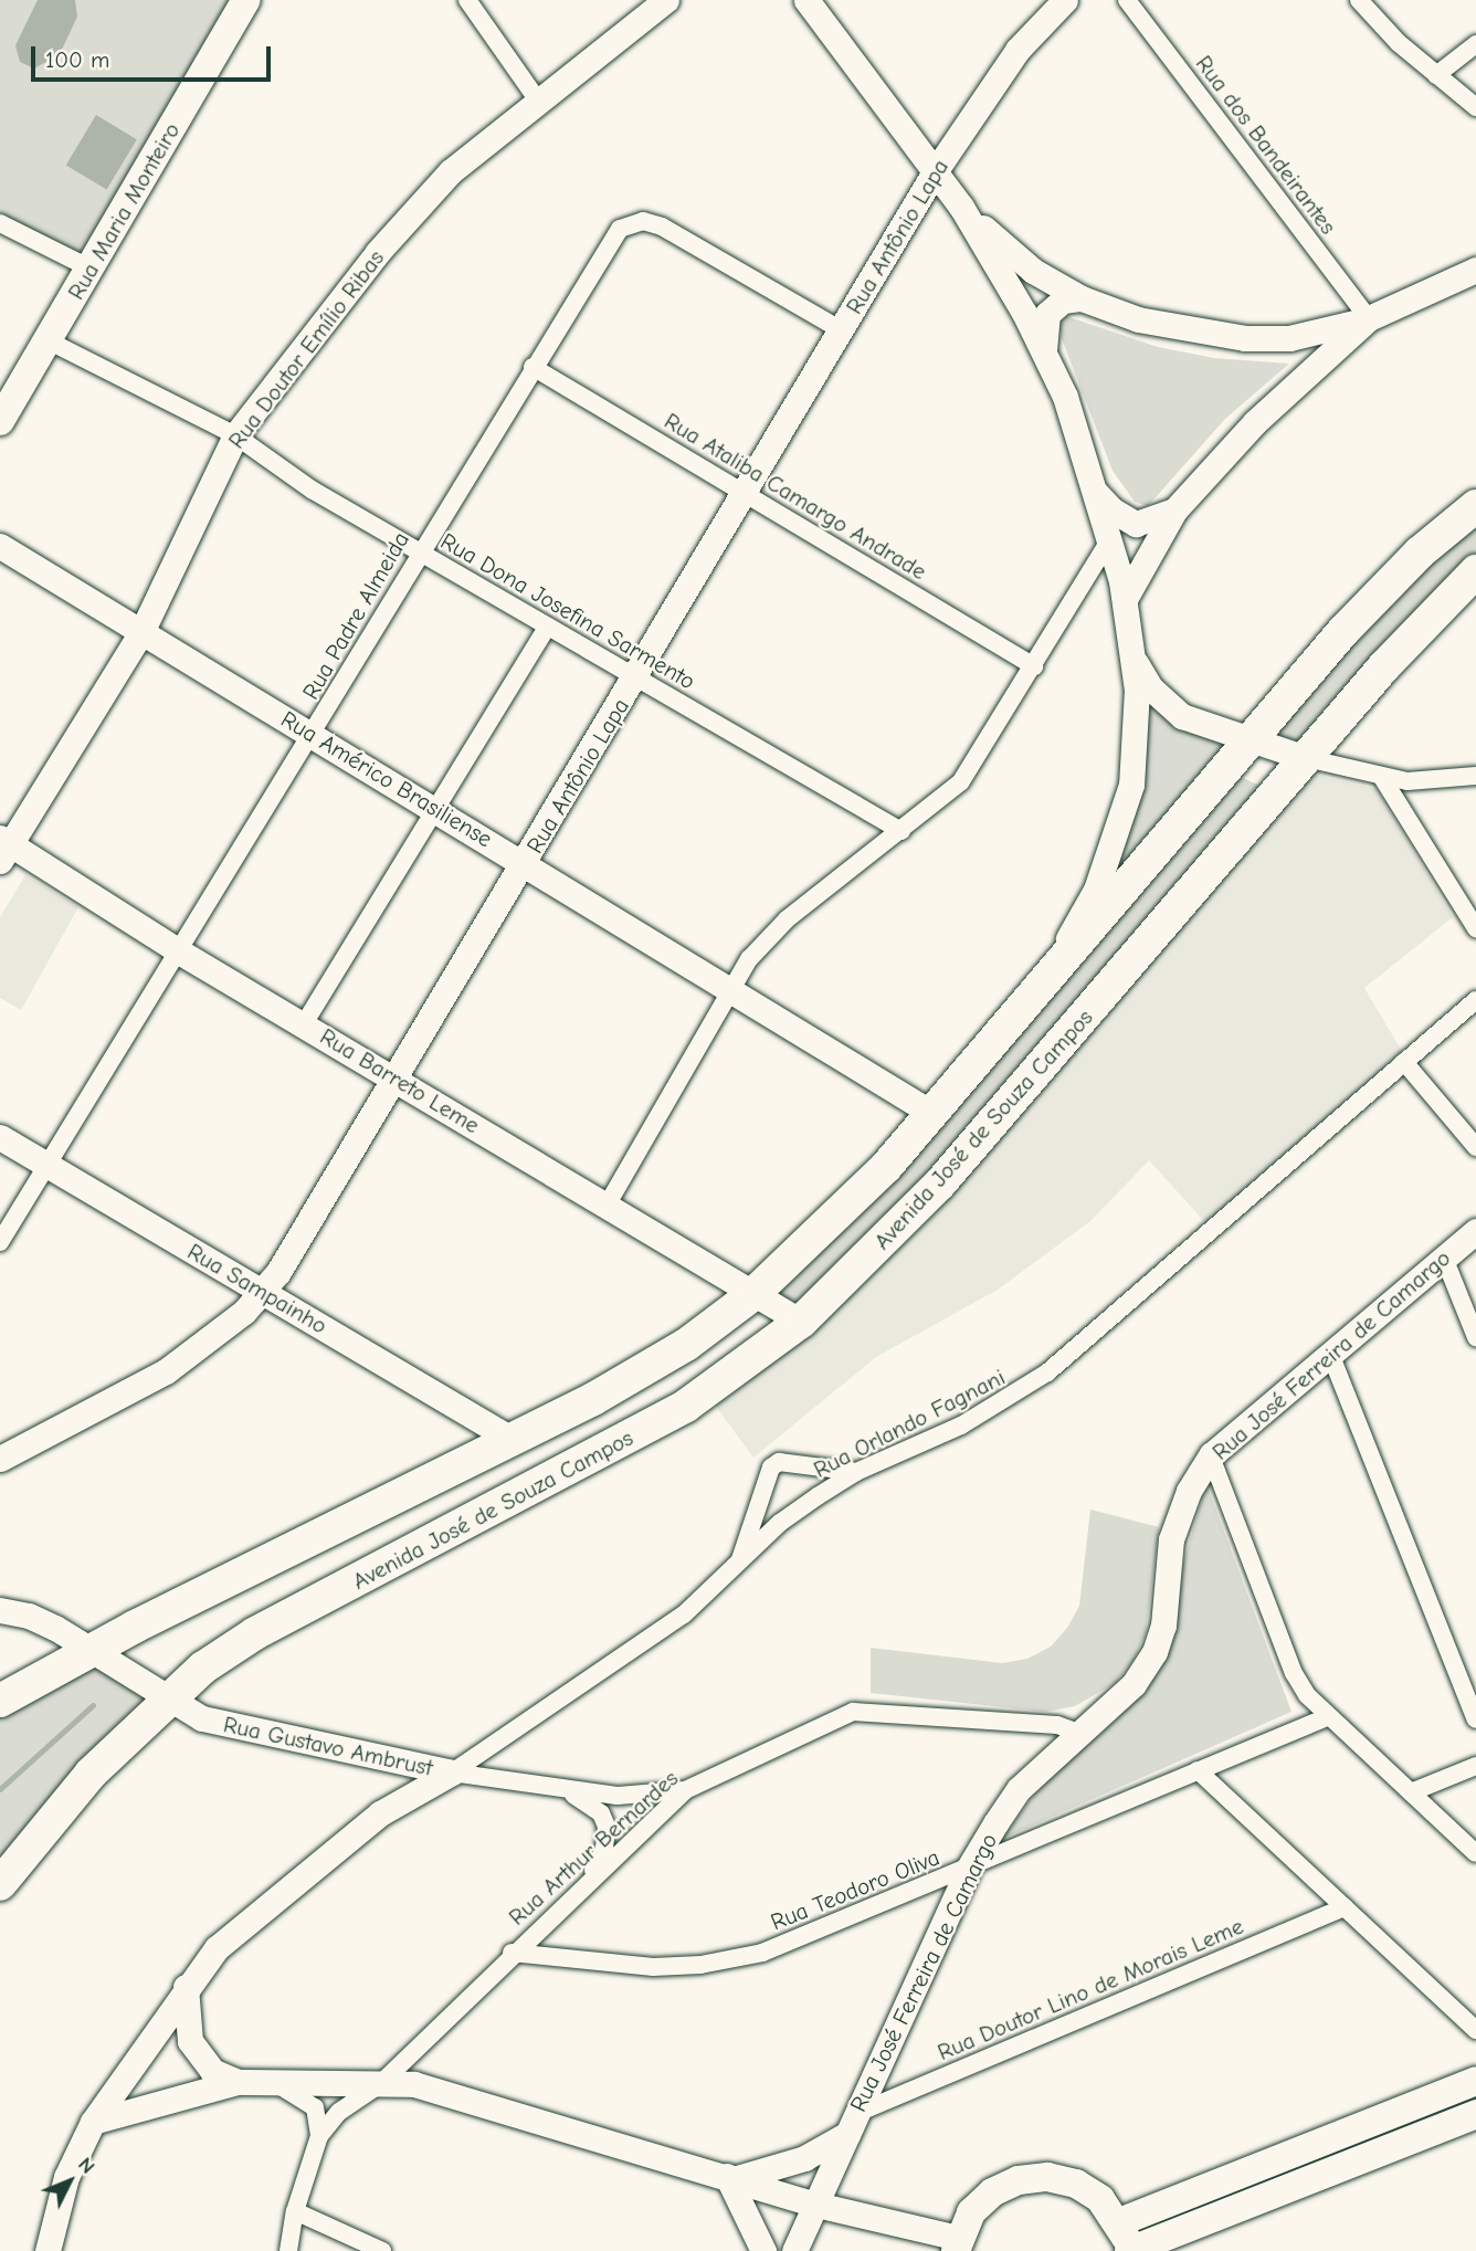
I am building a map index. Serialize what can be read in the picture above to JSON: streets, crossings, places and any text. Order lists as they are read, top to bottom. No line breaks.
{"streets":{"highway":["Avenida José de Souza Campos"],"main road":["Rua Maria Monteiro"],"street":["Rua dos Bandeirantes","Rua Antônio Lapa","Rua Doutor Emílio Ribas","Rua Ataliba Camargo Andrade","Rua Dona Josefina Sarmento","Rua Padre Almeida","Rua Américo Brasiliense","Rua Barreto Leme","Rua Sampainho","Rua José Ferreira de Camargo","Rua Orlando Fagnani","Rua Gustavo Ambrust","Rua Arthur Bernardes","Rua Teodoro Oliva","Rua Doutor Lino de Morais Leme"]},"crossings":[["Rua Maria Monteiro","Rua Dona Josefina Sarmento"],["Rua Antônio Lapa","Rua Ataliba Camargo Andrade"],["Rua Antônio Lapa","Rua Dona Josefina Sarmento"],["Rua Antônio Lapa","Rua Padre Almeida"],["Rua Antônio Lapa","Rua Américo Brasiliense"],["Rua Antônio Lapa","Rua Barreto Leme"],["Rua Antônio Lapa","Rua Sampainho"],["Rua Doutor Emílio Ribas","Rua Dona Josefina Sarmento"],["Rua Doutor Emílio Ribas","Rua Américo Brasiliense"],["Rua Doutor Emílio Ribas","Rua Barreto Leme"],["Rua Ataliba Camargo Andrade","Rua Padre Almeida"],["Rua Dona Josefina Sarmento","Rua Padre Almeida"],["Rua Padre Almeida","Rua Américo Brasiliense"],["Rua Padre Almeida","Rua Barreto Leme"],["Rua Padre Almeida","Rua Sampainho"],["Rua Américo Brasiliense","Avenida José de Souza Campos"],["Rua Barreto Leme","Avenida José de Souza Campos"],["Avenida José de Souza Campos","Rua Sampainho"],["Avenida José de Souza Campos","Rua Gustavo Ambrust"],["Rua José Ferreira de Camargo","Rua Arthur Bernardes"],["Rua José Ferreira de Camargo","Rua Teodoro Oliva"],["Rua José Ferreira de Camargo","Rua Doutor Lino de Morais Leme"],["Rua Orlando Fagnani","Rua Gustavo Ambrust"],["Rua Gustavo Ambrust","Rua Arthur Bernardes"],["Rua Arthur Bernardes","Rua Teodoro Oliva"]],"scale_bar":"100 m","north":"top right"}
